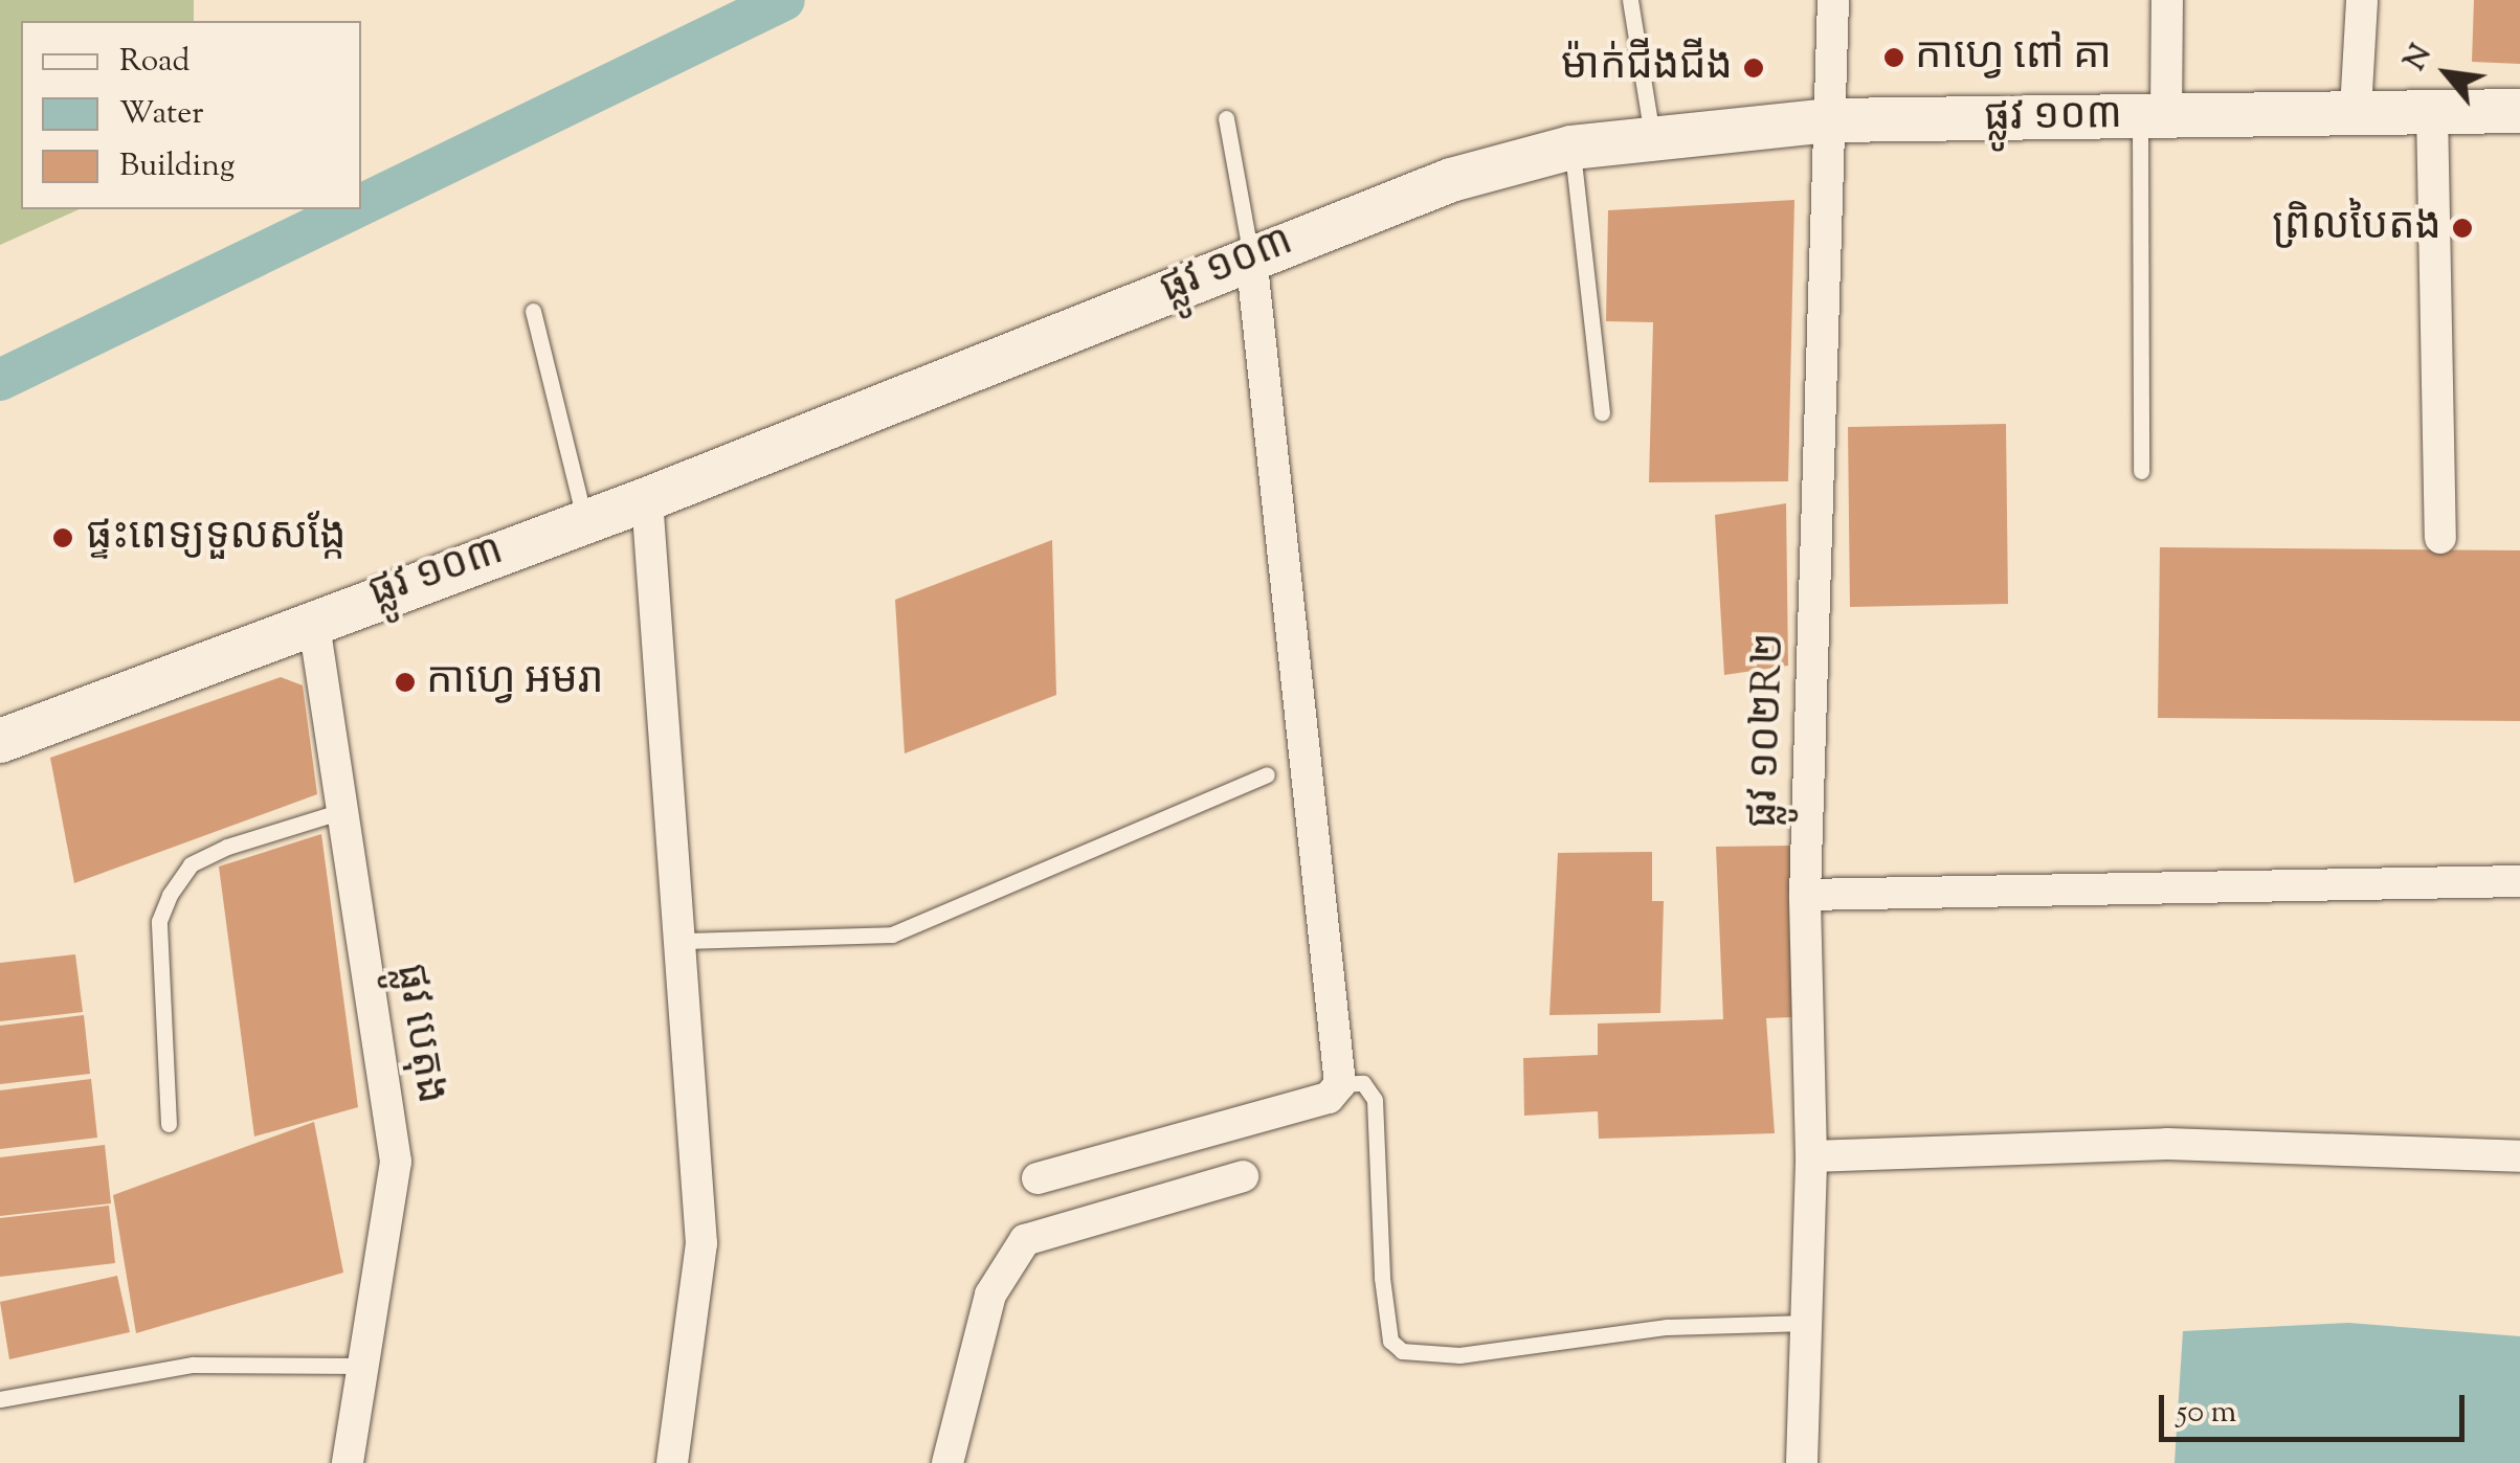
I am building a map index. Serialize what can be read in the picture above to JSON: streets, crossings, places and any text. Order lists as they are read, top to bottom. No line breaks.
{"streets":{"street":["ផ្លូវ ១០៣","ផ្លូវ ១០២R២","ផ្លូវ បេតុង"]},"crossings":[["ផ្លូវ ១០៣","ផ្លូវ ១០២R២"],["ផ្លូវ ១០៣","ផ្លូវ បេតុង"]],"places":["កាហ្វេ ពៅ គា","ម៉ាក់ជីងជីង","ព្រិលបៃតង","ផ្ទះពេទ្យទួលសង្កែ","កាហ្វេ អមរា"],"legend":["Road","Water","Building"],"scale_bar":"50 m","north":"top left"}
